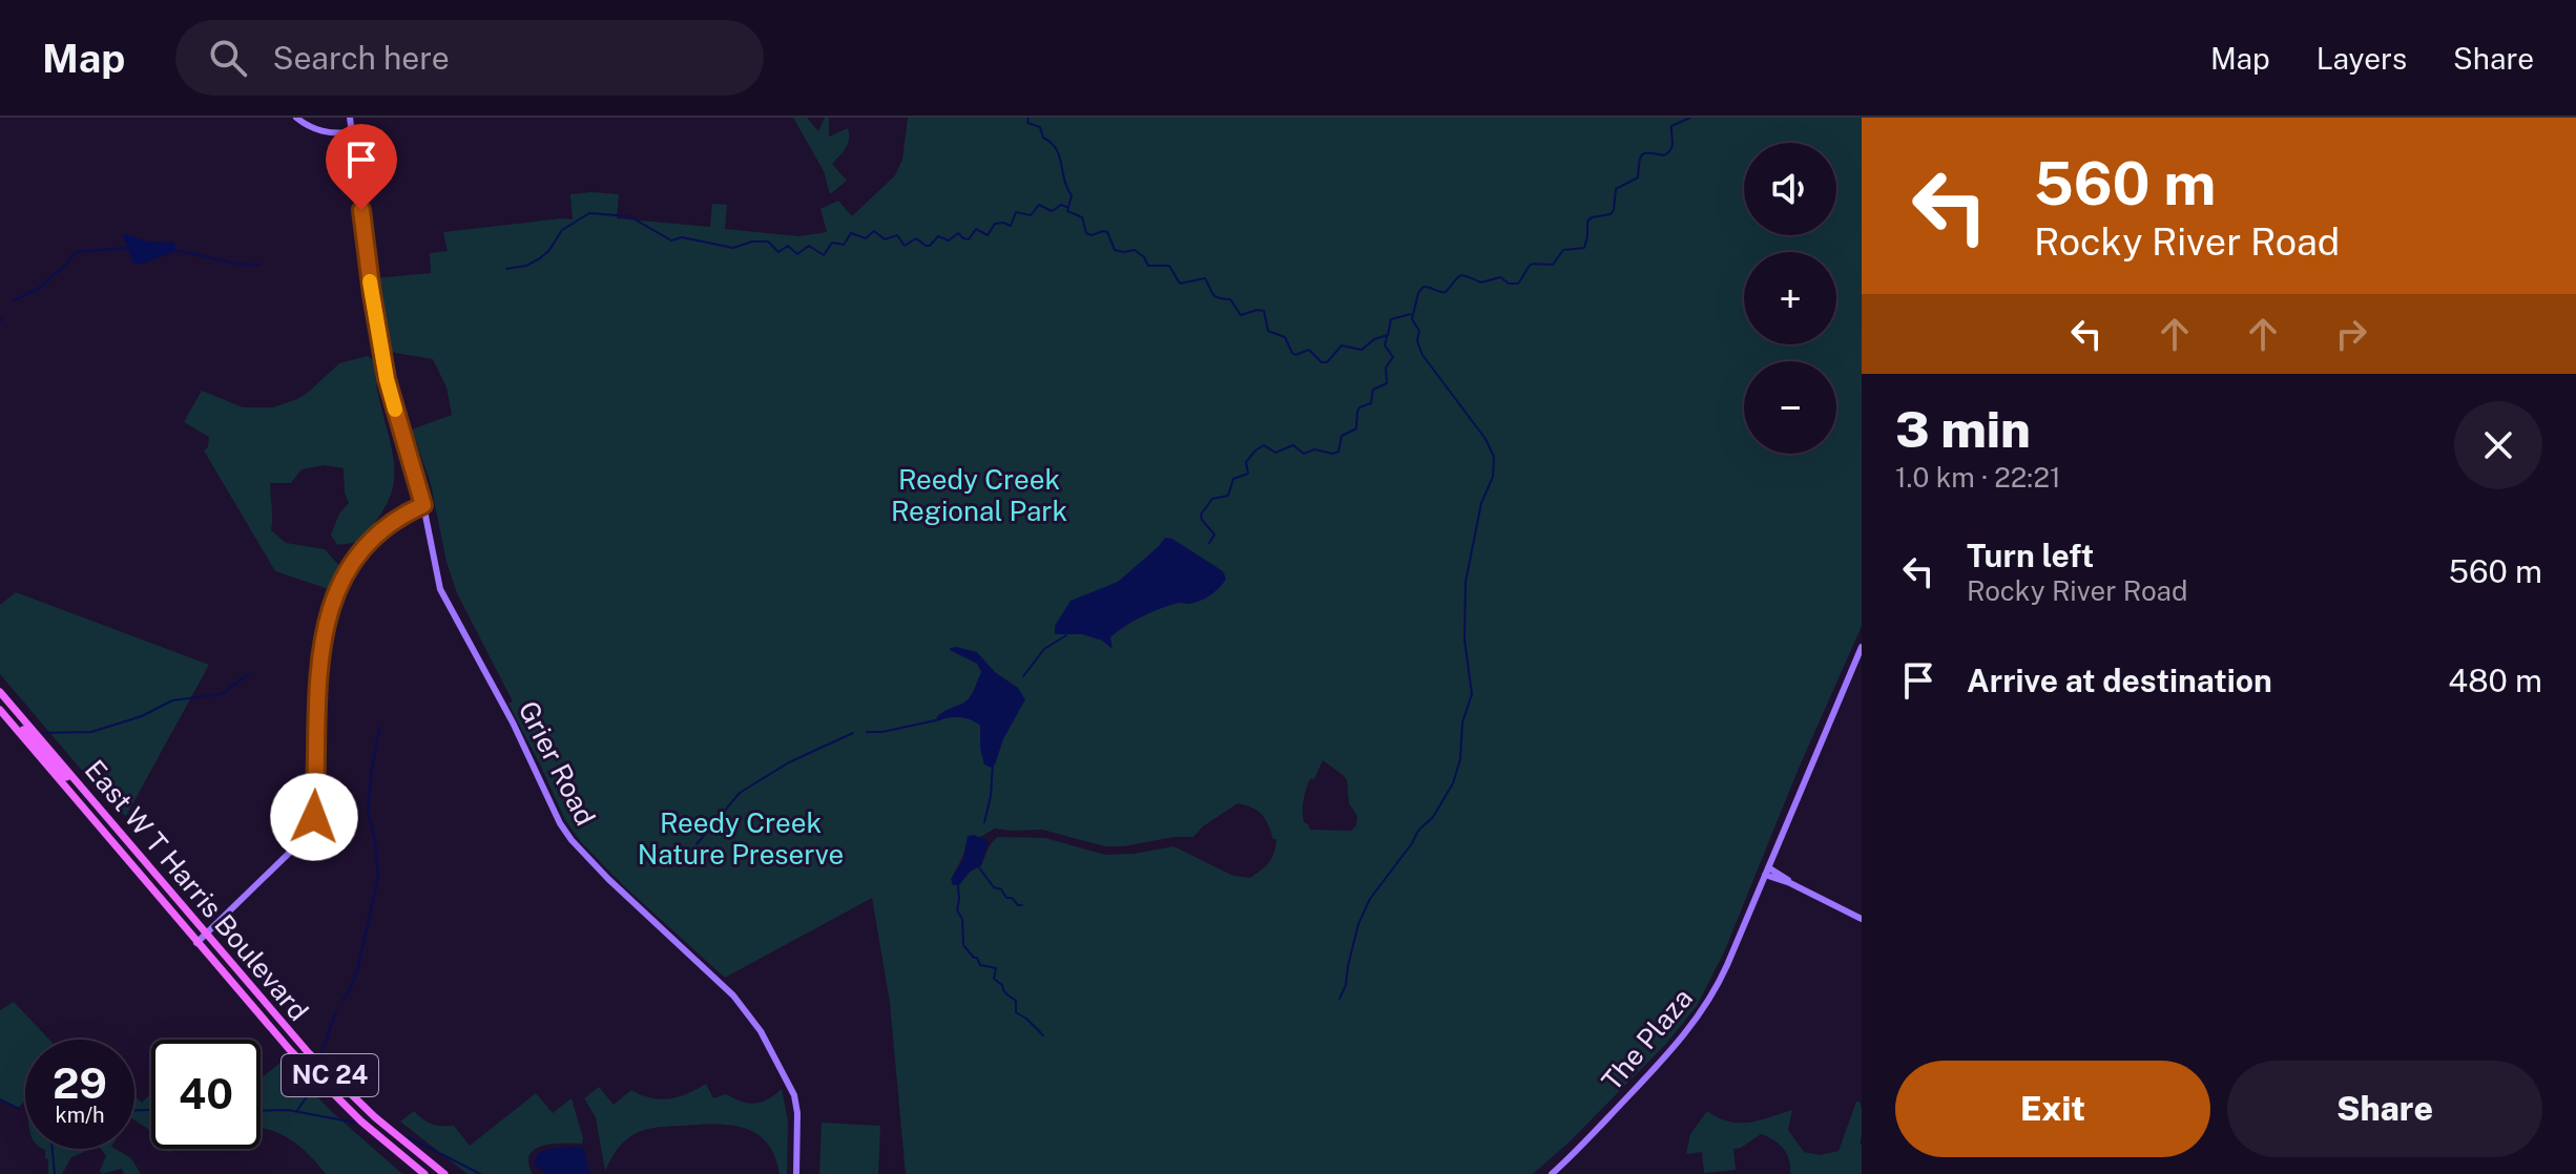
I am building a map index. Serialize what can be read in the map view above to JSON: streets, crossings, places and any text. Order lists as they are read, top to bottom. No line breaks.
{"streets":{"main road":["East W T Harris Boulevard","NC 24"],"street":["Grier Road","The Plaza"]},"parks":["Reedy Creek Regional Park","Reedy Creek Nature Preserve"],"page":{"header":"Map","search":"Search here","nav":["Map","Layers","Share"],"turn":["560 m","Rocky River Road"],"map_buttons":["+","−"],"heading":["3 min","1.0 km · 22:21"],"list":[{"name":"Turn left","note":"Rocky River Road","value":"560 m"},{"name":"Arrive at destination","value":"480 m"}],"speed":"29 km/h","limit":"40","buttons":["Exit","Share"]}}
